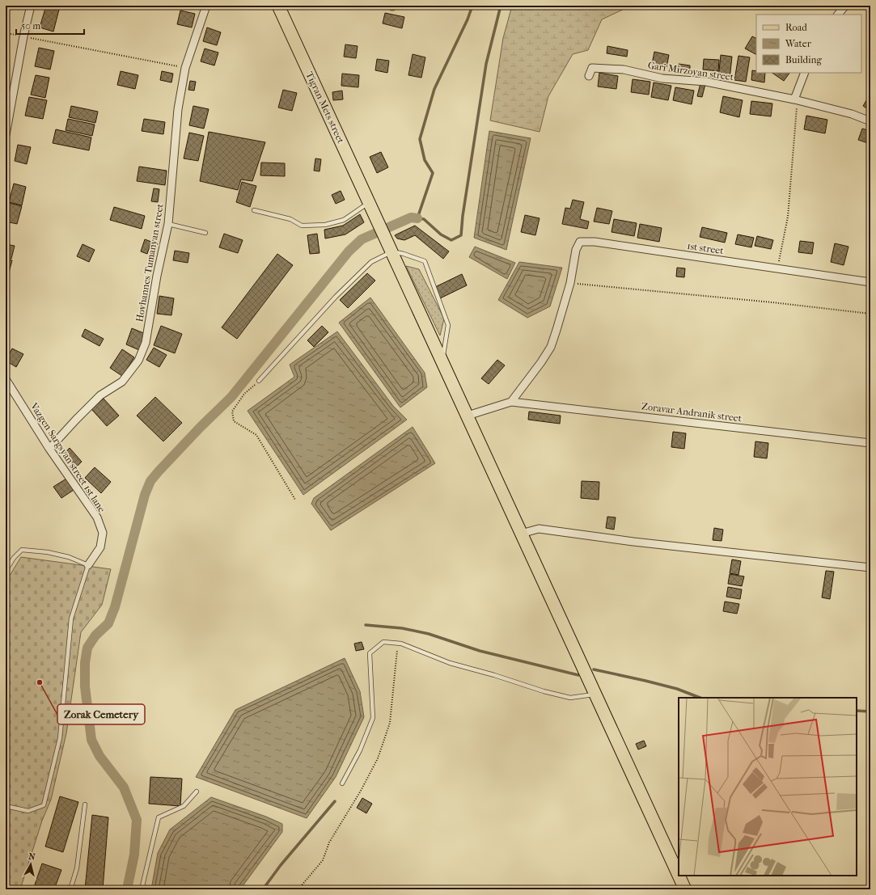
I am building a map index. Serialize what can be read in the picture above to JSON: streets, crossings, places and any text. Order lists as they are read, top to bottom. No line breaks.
{"streets":{"main road":["Tigran Mets street"],"street":["Gari Mirzoyan street","1st street","Hovhannes Tumanyan street","Zoravar Andranik street","Vazgen Sargsyan street 1st lane"]},"crossings":[["Hovhannes Tumanyan street","Vazgen Sargsyan street 1st lane"]],"places":["Zorak Cemetery"],"legend":["Road","Water","Building"],"scale_bar":"50 m","north":"top"}
